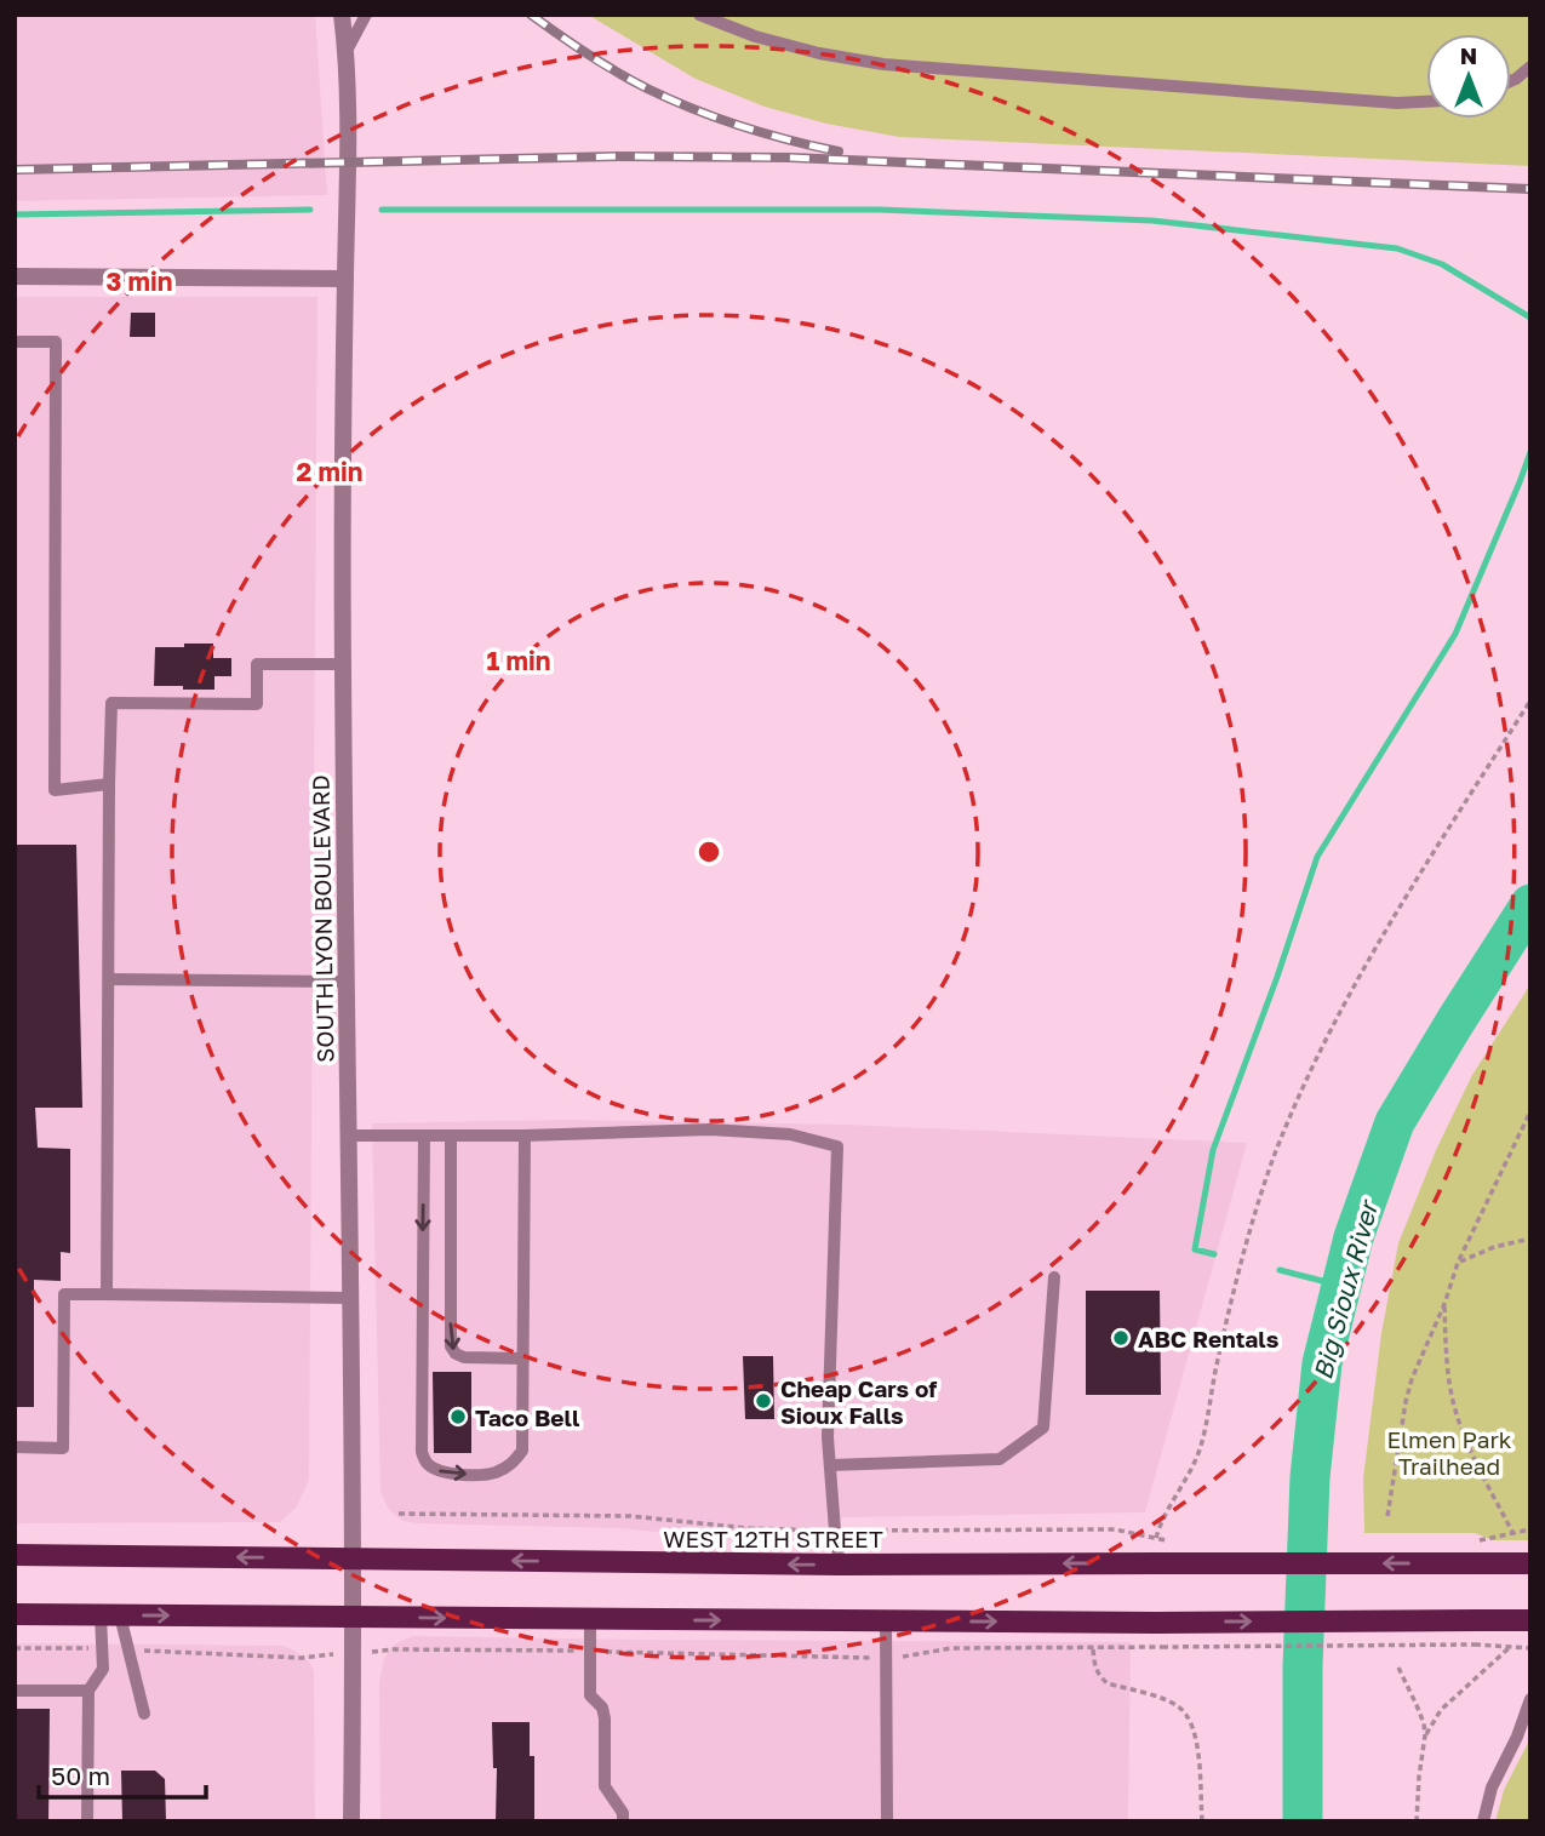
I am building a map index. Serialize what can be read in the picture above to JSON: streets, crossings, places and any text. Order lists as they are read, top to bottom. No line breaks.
{"streets":{"main road":["WEST 12TH STREET"],"street":["SOUTH LYON BOULEVARD"]},"crossings":[["SOUTH LYON BOULEVARD","WEST 12TH STREET"]],"water":["Big Sioux River"],"parks":["Elmen Park Trailhead"],"places":["ABC Rentals","Cheap Cars of Sioux Falls","Taco Bell"],"scale_bar":"50 m","north":"top","rings":["3 min","2 min","1 min"]}
